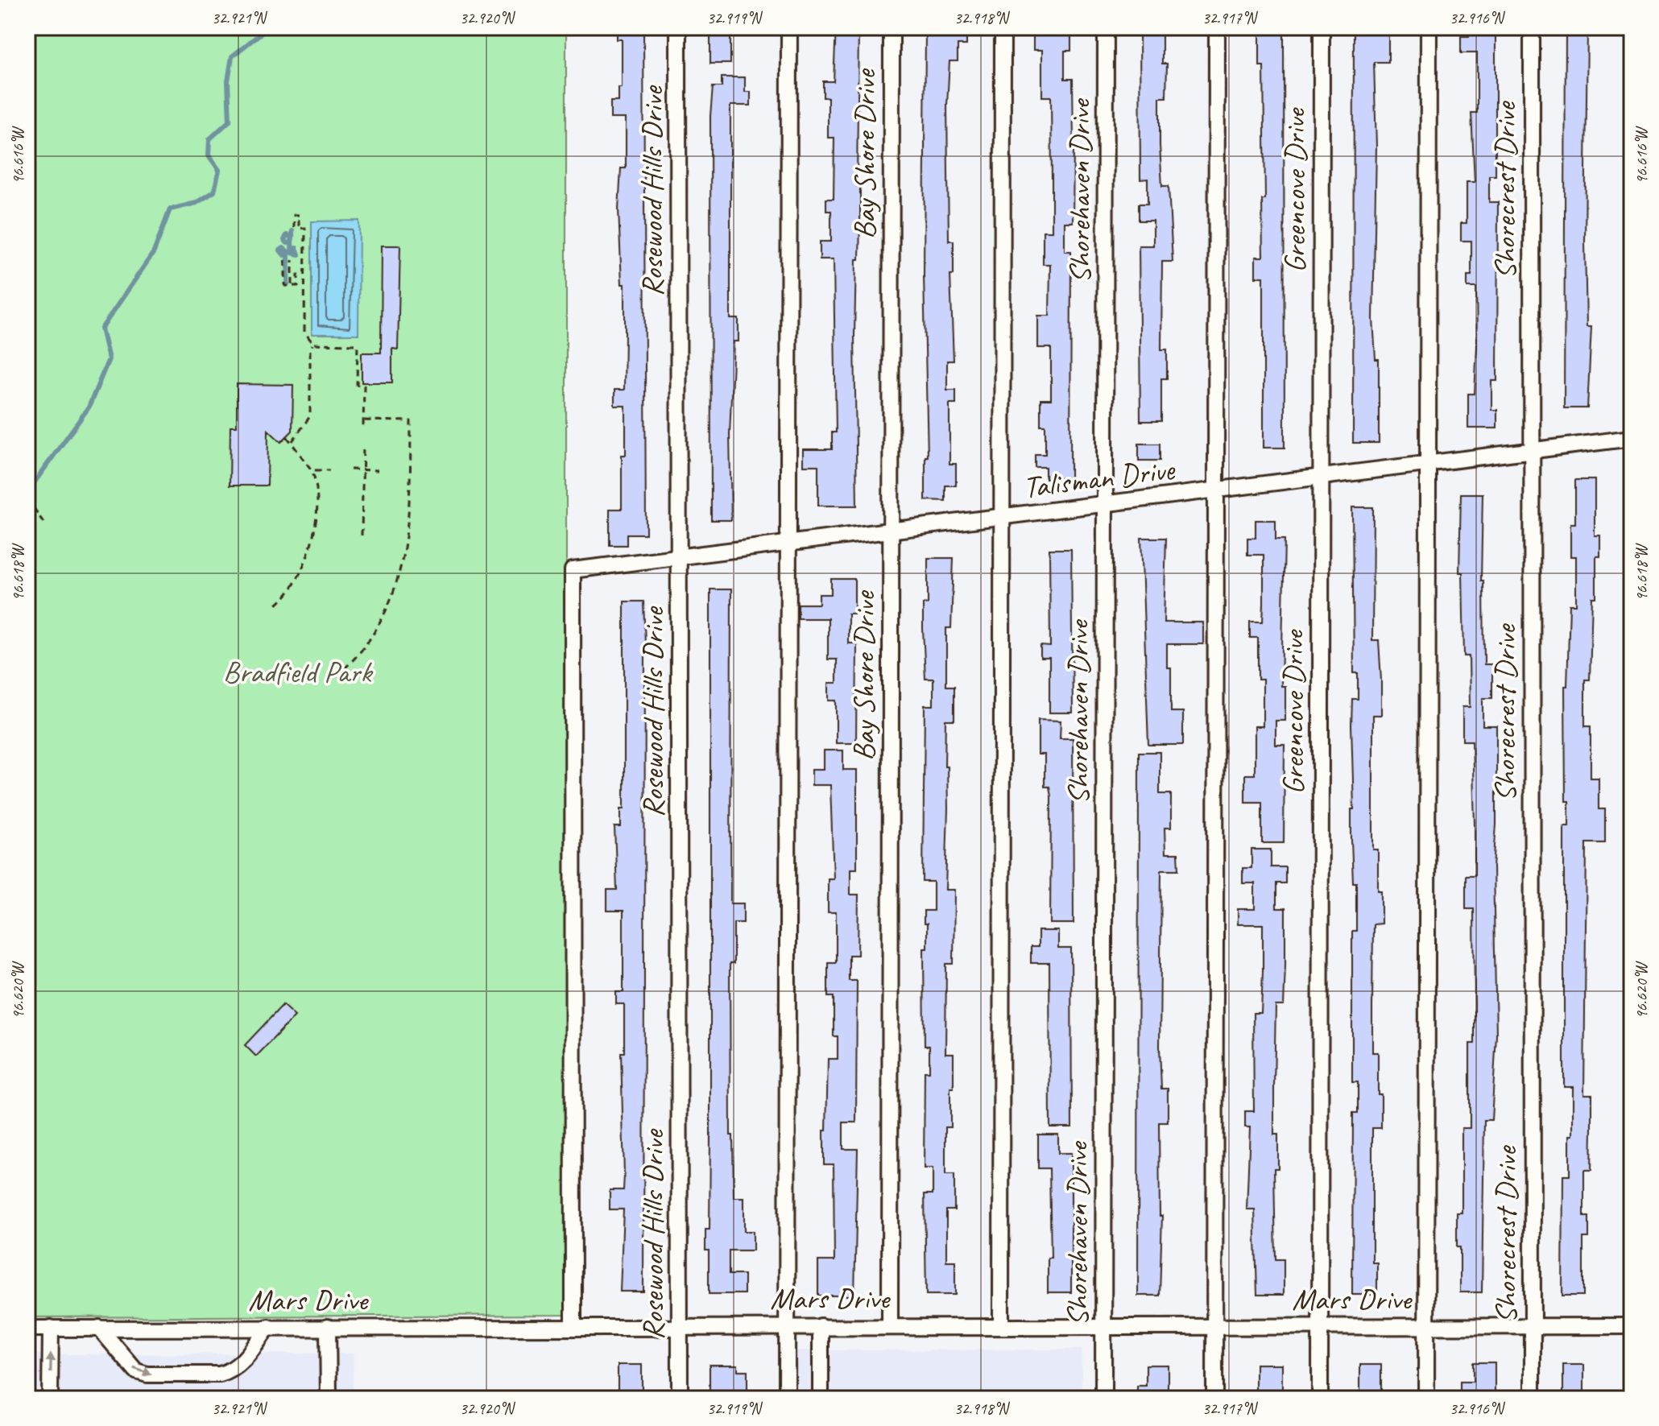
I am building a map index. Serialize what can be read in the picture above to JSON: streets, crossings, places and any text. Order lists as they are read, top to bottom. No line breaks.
{"streets":{"street":["Bay Shore Drive","Greencove Drive","Shorecrest Drive","Rosewood Hills Drive","Shorehaven Drive","Talisman Drive","Mars Drive"]},"crossings":[["Bay Shore Drive","Talisman Drive"],["Bay Shore Drive","Mars Drive"],["Greencove Drive","Talisman Drive"],["Greencove Drive","Mars Drive"],["Shorecrest Drive","Talisman Drive"],["Shorecrest Drive","Mars Drive"],["Rosewood Hills Drive","Talisman Drive"],["Rosewood Hills Drive","Mars Drive"],["Shorehaven Drive","Talisman Drive"],["Shorehaven Drive","Mars Drive"],["Talisman Drive","Mars Drive"]],"parks":["Bradfield Park"],"coordinates":["32.921°N","32.920°N","32.919°N","32.918°N","32.917°N","32.916°N","96.616°W","96.618°W","96.620°W"]}
